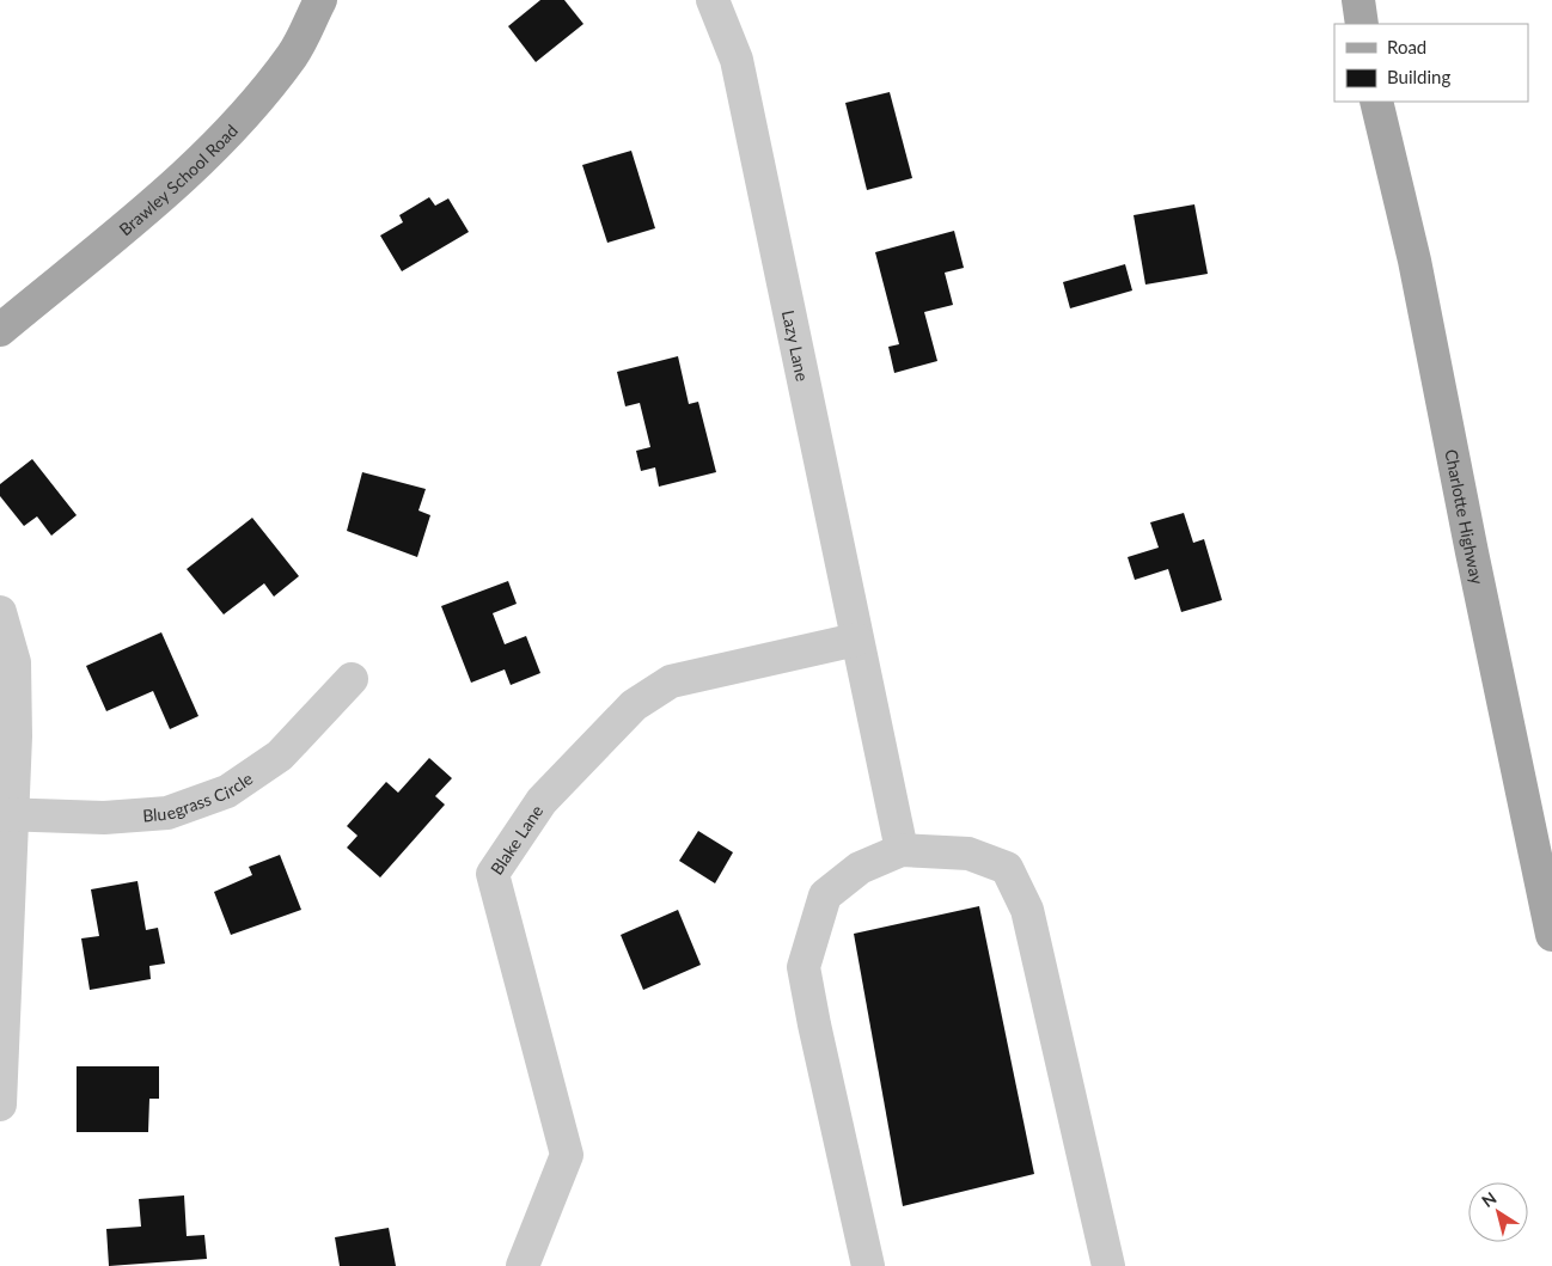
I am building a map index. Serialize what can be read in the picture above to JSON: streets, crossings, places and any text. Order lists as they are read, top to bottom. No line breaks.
{"streets":{"main road":["Brawley School Road","Charlotte Highway"],"street":["Lazy Lane","Bluegrass Circle","Blake Lane"]},"crossings":[["Lazy Lane","Blake Lane"]],"legend":["Road","Building"],"north":"top left"}
